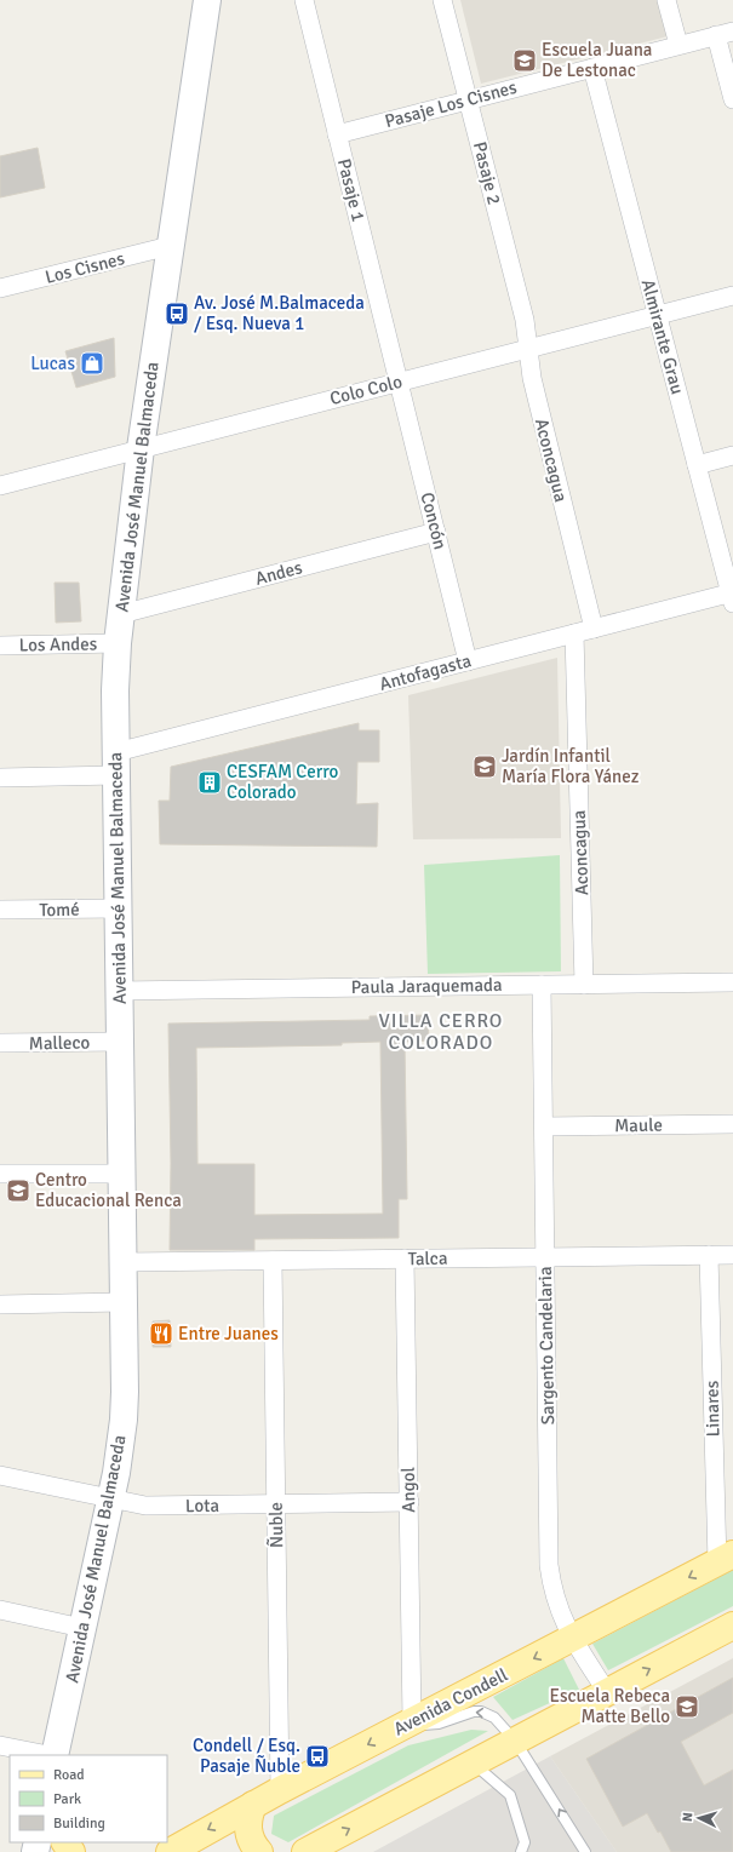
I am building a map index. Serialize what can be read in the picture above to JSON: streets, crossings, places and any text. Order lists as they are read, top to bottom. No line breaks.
{"streets":{"main road":["Avenida José Manuel Balmaceda","Avenida Condell"],"street":["Pasaje Los Cisnes","Pasaje 2","Pasaje 1","Los Cisnes","Almirante Grau","Colo Colo","Aconcagua","Concón","Andes","Los Andes","Antofagasta","Tomé","Paula Jaraquemada","Malleco","Maule","Talca","Sargento Candelaria","Linares","Angol","Lota","Ñuble"]},"crossings":[["Pasaje Los Cisnes","Pasaje 2"],["Pasaje Los Cisnes","Pasaje 1"],["Pasaje Los Cisnes","Almirante Grau"],["Pasaje 2","Colo Colo"],["Pasaje 2","Aconcagua"],["Pasaje 1","Colo Colo"],["Pasaje 1","Concón"],["Los Cisnes","Avenida José Manuel Balmaceda"],["Almirante Grau","Colo Colo"],["Almirante Grau","Antofagasta"],["Colo Colo","Aconcagua"],["Colo Colo","Avenida José Manuel Balmaceda"],["Colo Colo","Concón"],["Aconcagua","Antofagasta"],["Aconcagua","Paula Jaraquemada"],["Avenida José Manuel Balmaceda","Andes"],["Avenida José Manuel Balmaceda","Los Andes"],["Avenida José Manuel Balmaceda","Antofagasta"],["Avenida José Manuel Balmaceda","Tomé"],["Avenida José Manuel Balmaceda","Paula Jaraquemada"],["Avenida José Manuel Balmaceda","Malleco"],["Avenida José Manuel Balmaceda","Talca"],["Avenida José Manuel Balmaceda","Lota"],["Concón","Andes"],["Concón","Antofagasta"],["Paula Jaraquemada","Sargento Candelaria"],["Maule","Sargento Candelaria"],["Talca","Sargento Candelaria"],["Talca","Linares"],["Talca","Angol"],["Talca","Ñuble"],["Sargento Candelaria","Avenida Condell"],["Linares","Avenida Condell"],["Angol","Lota"],["Angol","Avenida Condell"],["Lota","Ñuble"],["Ñuble","Avenida Condell"]],"districts":["VILLA CERRO COLORADO"],"places":{"school or university":["Escuela Juana De Lestonac","Jardín Infantil María Flora Yánez","Centro Educacional Renca","Escuela Rebeca Matte Bello"],"bus stop":["Av. José M.Balmaceda / Esq. Nueva 1","Condell / Esq. Pasaje Ñuble"],"shop":["Lucas"],"building":["CESFAM Cerro Colorado"],"restaurant":["Entre Juanes"]},"legend":["Road","Park","Building"],"north":"left"}
